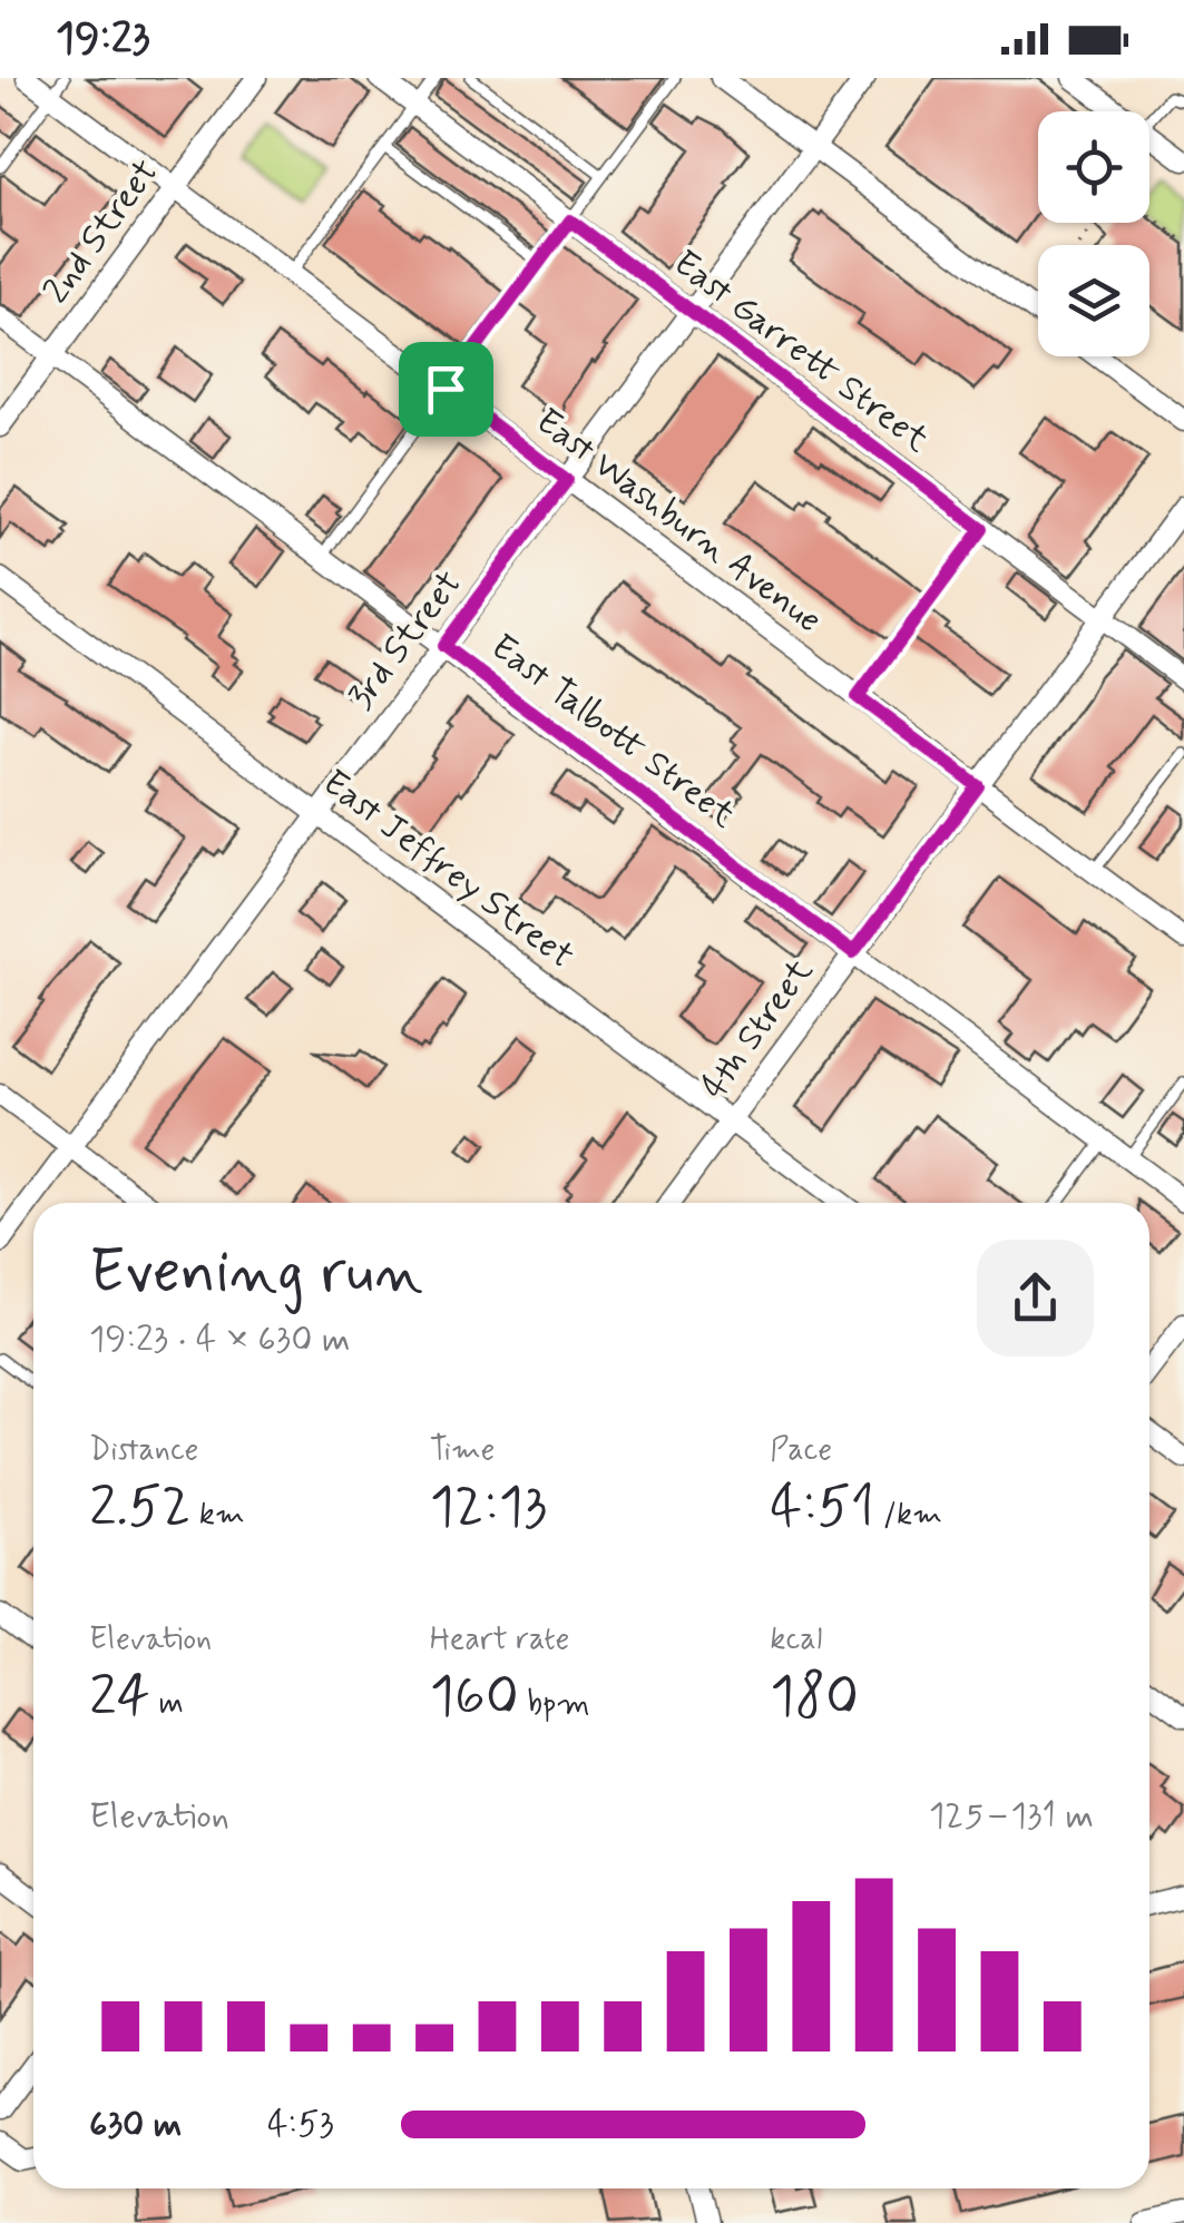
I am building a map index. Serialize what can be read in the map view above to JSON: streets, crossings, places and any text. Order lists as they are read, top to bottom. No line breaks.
{"streets":{"street":["2nd Street","East Garrett Street","East Washburn Avenue","3rd Street","East Talbott Street","East Jeffrey Street","4th Street"]},"crossings":[["2nd Street","East Washburn Avenue"],["2nd Street","East Talbott Street"],["East Garrett Street","3rd Street"],["East Garrett Street","4th Street"],["East Washburn Avenue","3rd Street"],["East Washburn Avenue","4th Street"],["3rd Street","East Talbott Street"],["3rd Street","East Jeffrey Street"],["East Talbott Street","4th Street"],["East Jeffrey Street","4th Street"]],"page":{"status":"19:23","heading":["Evening run","19:23 · 4 × 630 m"],"stats":[["Distance","2.52 km"],["Time","12:13"],["Pace","4:51 /km"],["Elevation","24 m"],["Heart rate","160 bpm"],["kcal","180"]],"chart":["Elevation","125–131 m"],"list":[{"name":"630 m","note":"4:53"}]}}
